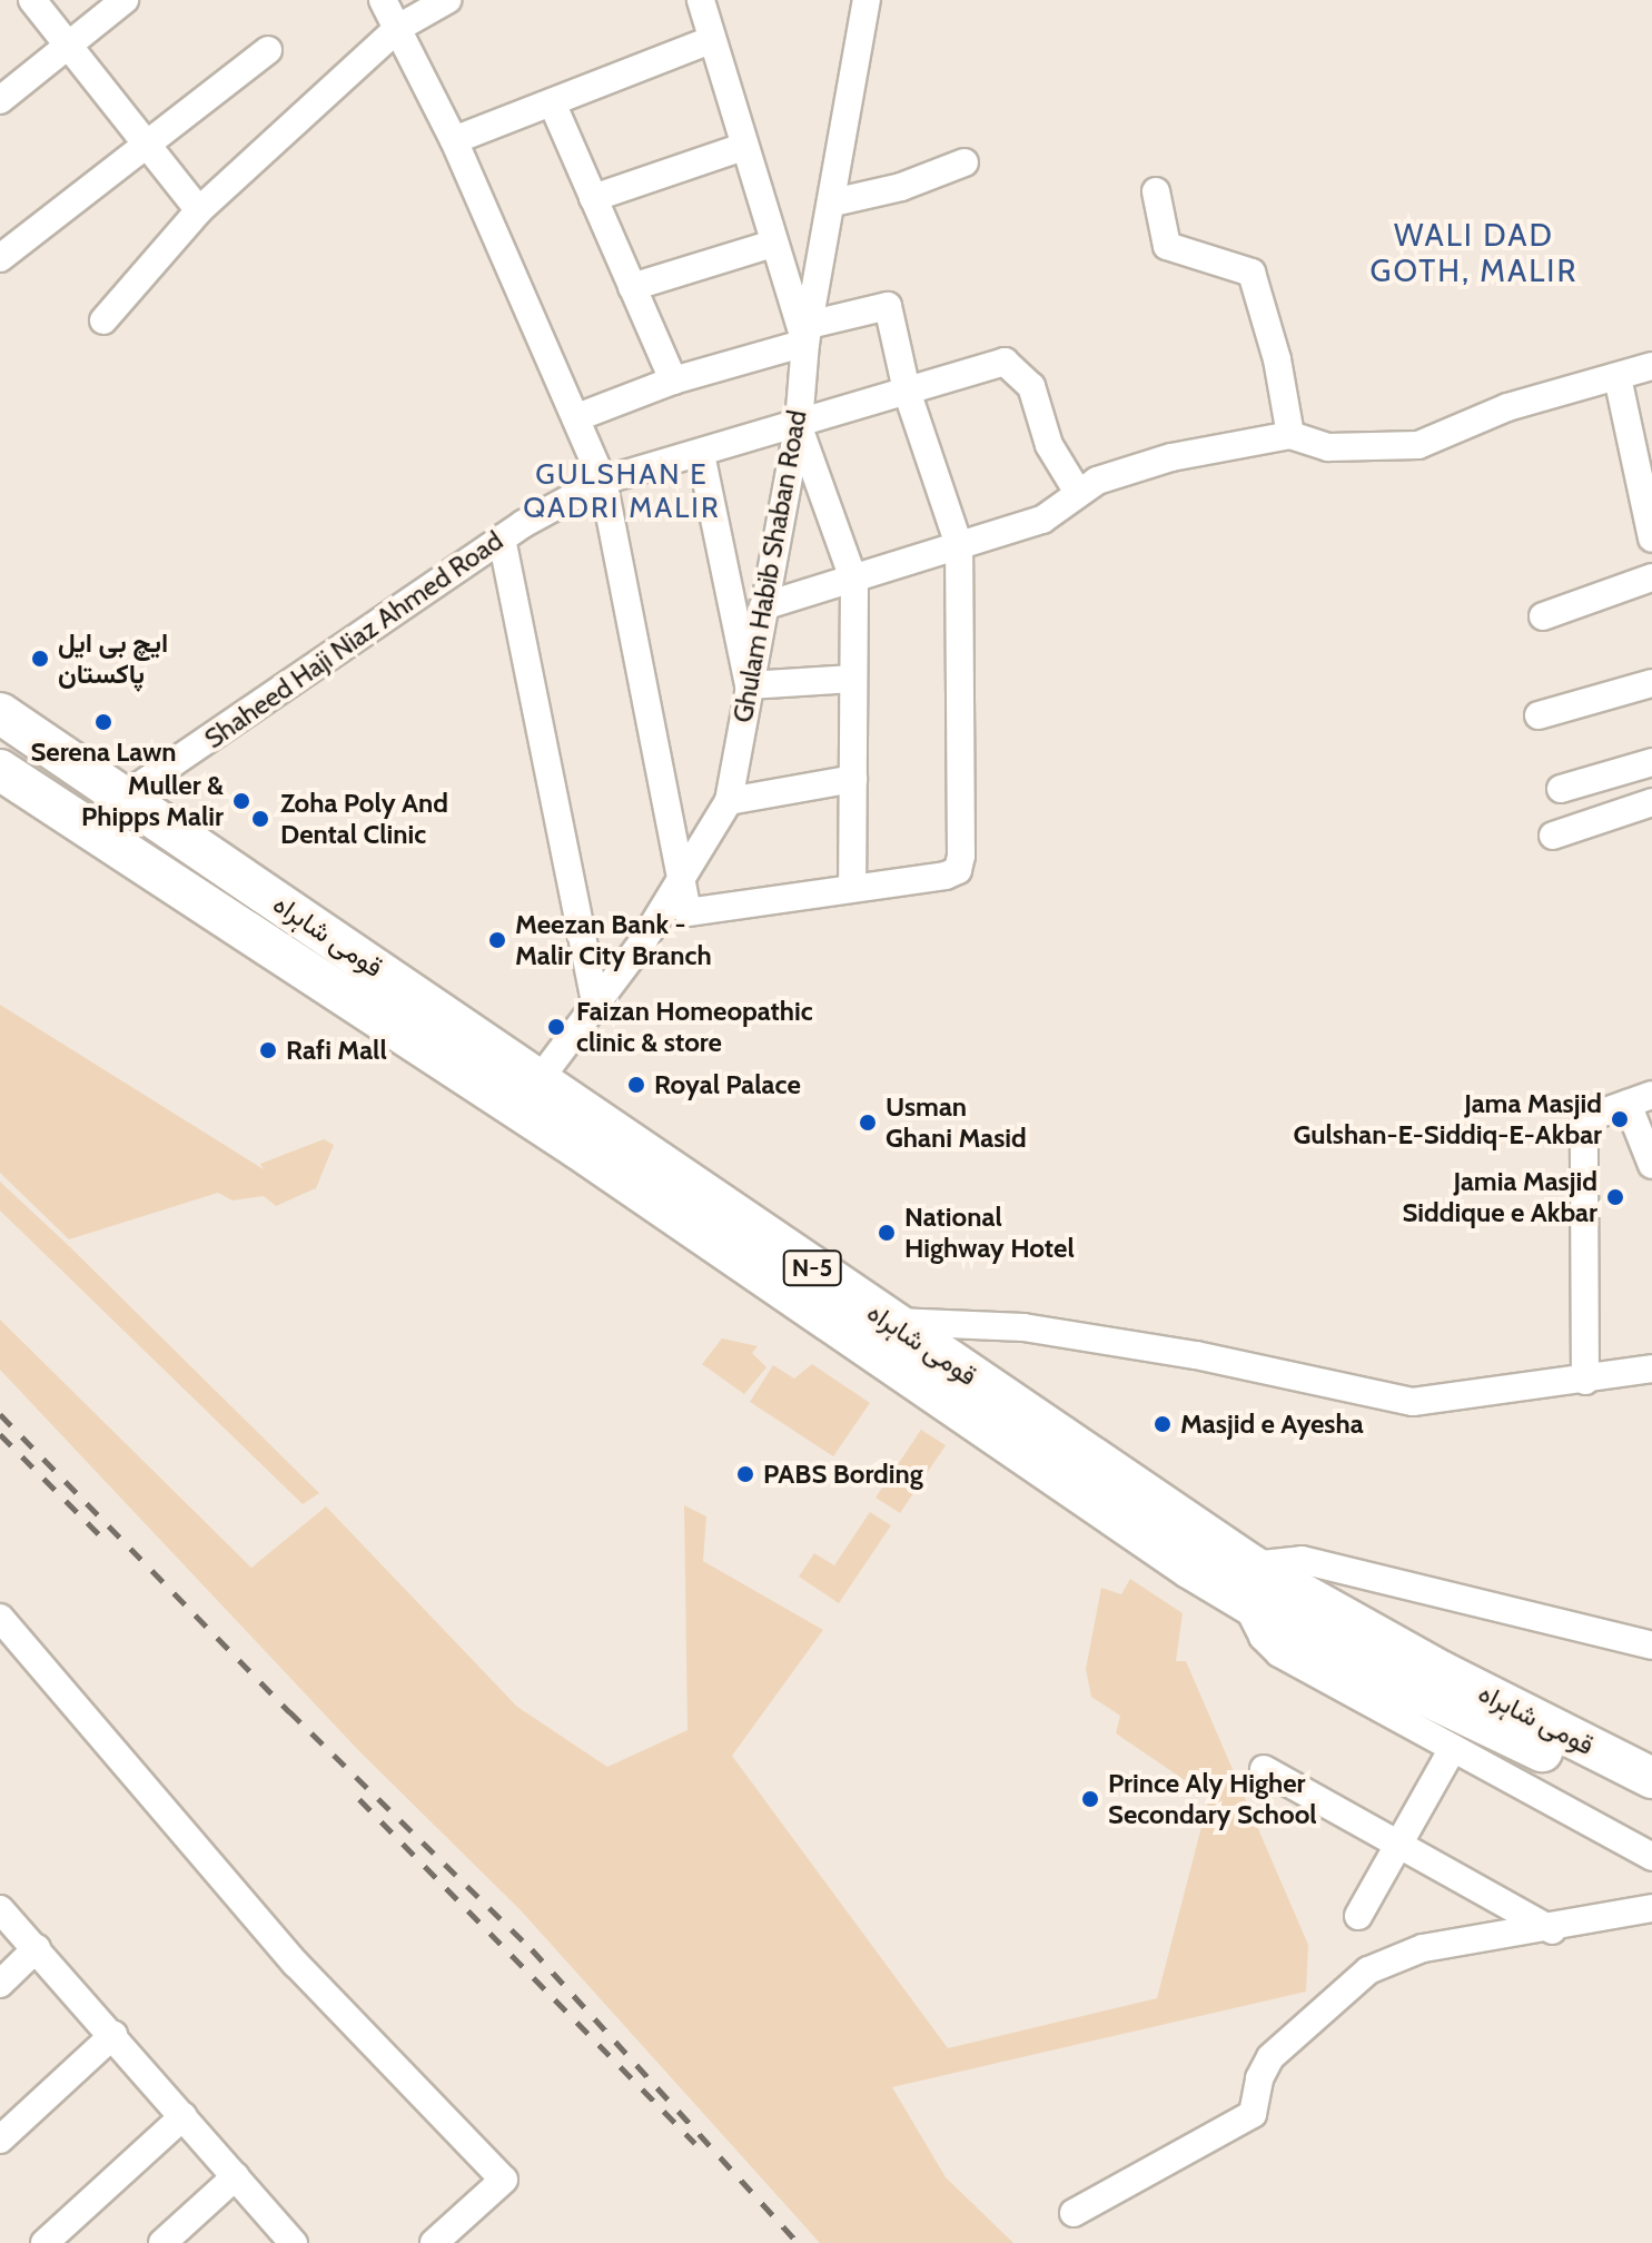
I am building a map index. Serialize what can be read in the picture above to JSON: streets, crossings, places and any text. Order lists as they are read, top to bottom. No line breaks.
{"streets":{"highway":["قومی شاہراہ","N-5"],"street":["Ghulam Habib Shaban Road","Shaheed Haji Niaz Ahmed Road"]},"crossings":[["Ghulam Habib Shaban Road","Shaheed Haji Niaz Ahmed Road"],["Ghulam Habib Shaban Road","قومی شاہراہ"],["Shaheed Haji Niaz Ahmed Road","قومی شاہراہ"]],"districts":["WALI DAD GOTH, MALIR","GULSHAN E QADRI MALIR"],"places":["ایچ بی ایل پاکستان","Serena Lawn","Muller & Phipps Malir","Zoha Poly And Dental Clinic","Meezan Bank - Malir City Branch","Faizan Homeopathic clinic & store","Rafi Mall","Royal Palace","Jama Masjid Gulshan-E-Siddiq-E-Akbar","Usman Ghani Masid","Jamia Masjid Siddique e Akbar","National Highway Hotel","Masjid e Ayesha","PABS Bording","Prince Aly Higher Secondary School"]}
